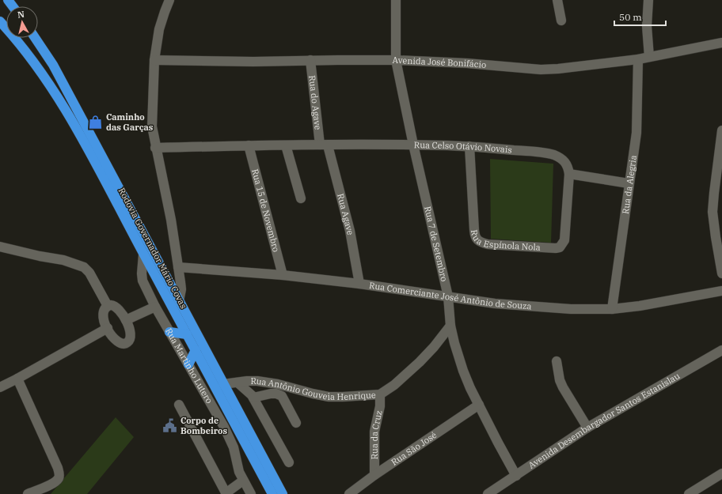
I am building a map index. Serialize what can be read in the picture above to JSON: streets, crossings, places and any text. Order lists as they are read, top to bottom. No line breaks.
{"streets":{"highway":["Rodovia Governador Mário Covas"],"street":["Avenida José Bonifácio","Rua do Agave","Rua Celso Otávio Novais","Rua da Alegria","Rua 15 de Novembro","Rua Agave","Rua Espínola Nola","Rua 7 de Setembro","Rua Comerciante José Antônio de Souza","Rua Martinho Lutero","Rua Antônio Gouveia Henrique","Avenida Desembargador Santos Estanislau","Rua da Cruz","Rua São José"]},"crossings":[["Avenida José Bonifácio","Rua do Agave"],["Avenida José Bonifácio","Rua da Alegria"],["Avenida José Bonifácio","Rua 7 de Setembro"],["Rua do Agave","Rua Celso Otávio Novais"],["Rua do Agave","Rua Agave"],["Rua Celso Otávio Novais","Rua 15 de Novembro"],["Rua Celso Otávio Novais","Rua Agave"],["Rua Celso Otávio Novais","Rua Espínola Nola"],["Rua Celso Otávio Novais","Rua 7 de Setembro"],["Rua da Alegria","Rua Comerciante José Antônio de Souza"],["Rua 15 de Novembro","Rua Comerciante José Antônio de Souza"],["Rua Agave","Rua Comerciante José Antônio de Souza"],["Rua 7 de Setembro","Rua Comerciante José Antônio de Souza"],["Rua 7 de Setembro","Rua Antônio Gouveia Henrique"],["Rua 7 de Setembro","Avenida Desembargador Santos Estanislau"],["Rua 7 de Setembro","Rua São José"],["Rodovia Governador Mário Covas","Rua Martinho Lutero"],["Rodovia Governador Mário Covas","Rua Antônio Gouveia Henrique"],["Rua Antônio Gouveia Henrique","Rua da Cruz"],["Rua da Cruz","Rua São José"]],"places":{"shop":["Caminho das Garças"],"public building":["Corpo de Bombeiros"]},"scale_bar":"50 m","north":"top"}
